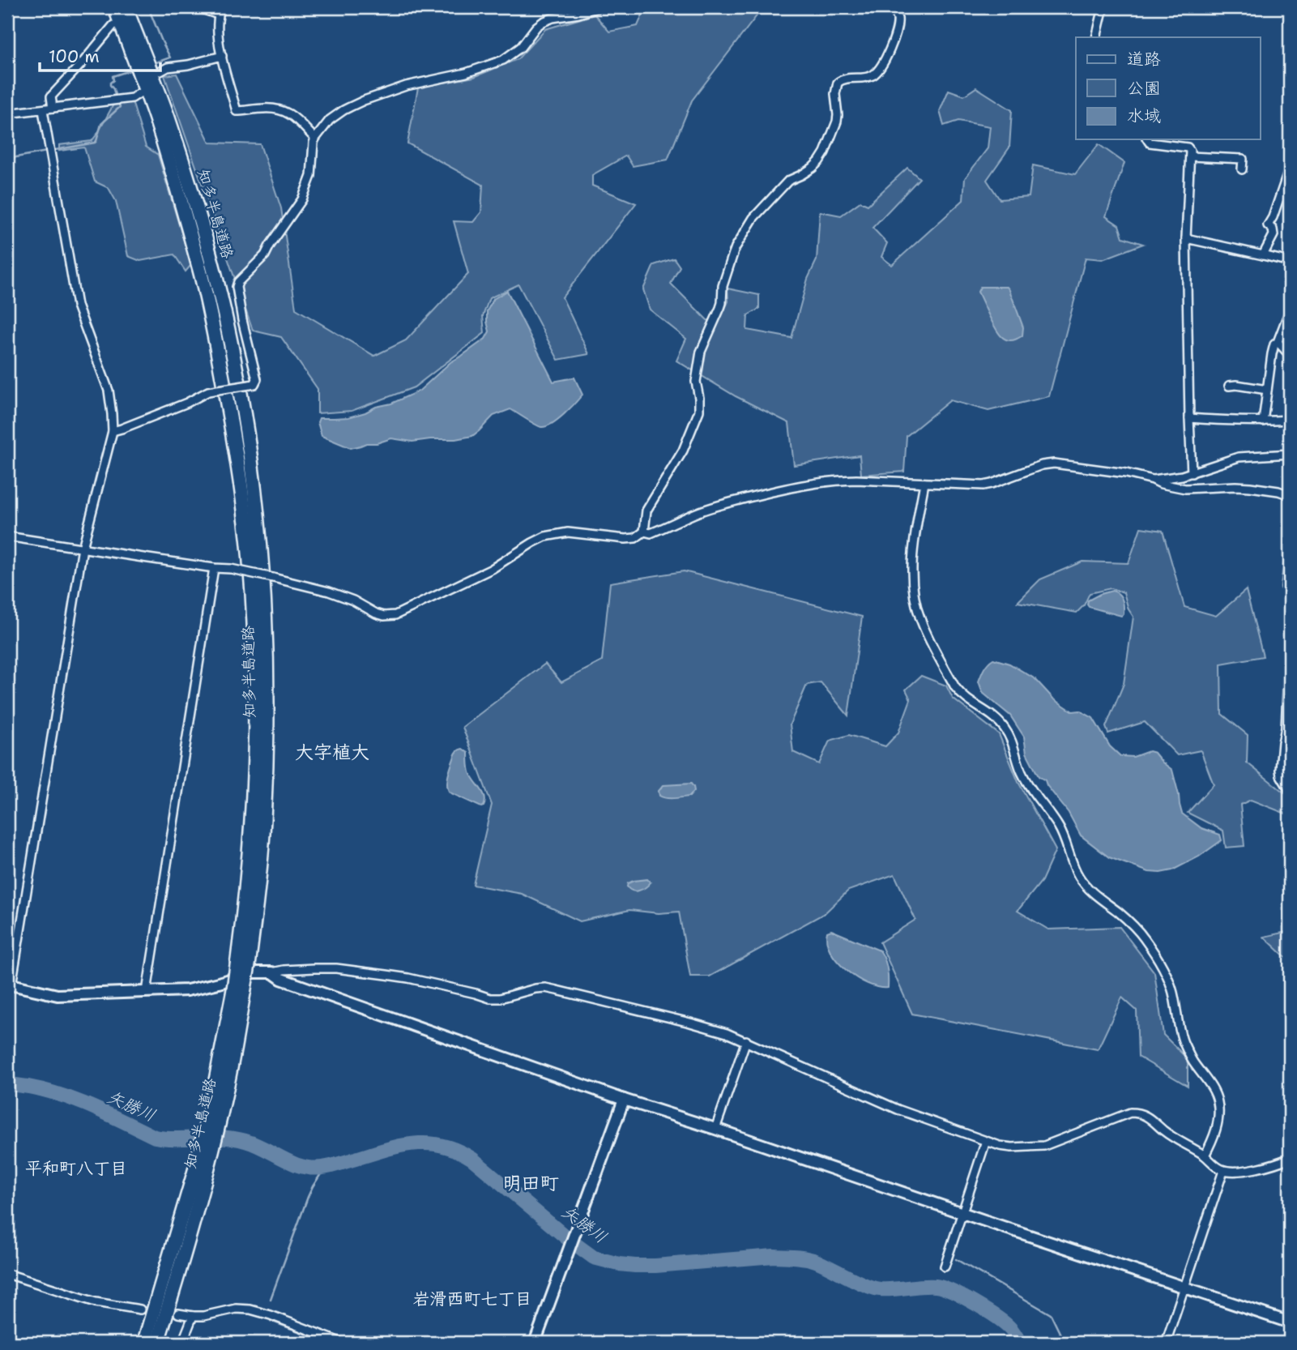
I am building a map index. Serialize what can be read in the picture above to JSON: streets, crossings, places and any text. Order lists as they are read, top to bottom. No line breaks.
{"streets":{"highway":["知多半島道路"]},"districts":["大字植大","平和町八丁目","明田町","岩滑西町七丁目"],"water":["矢勝川"],"legend":["道路","公園","水域"],"scale_bar":"100 m"}
